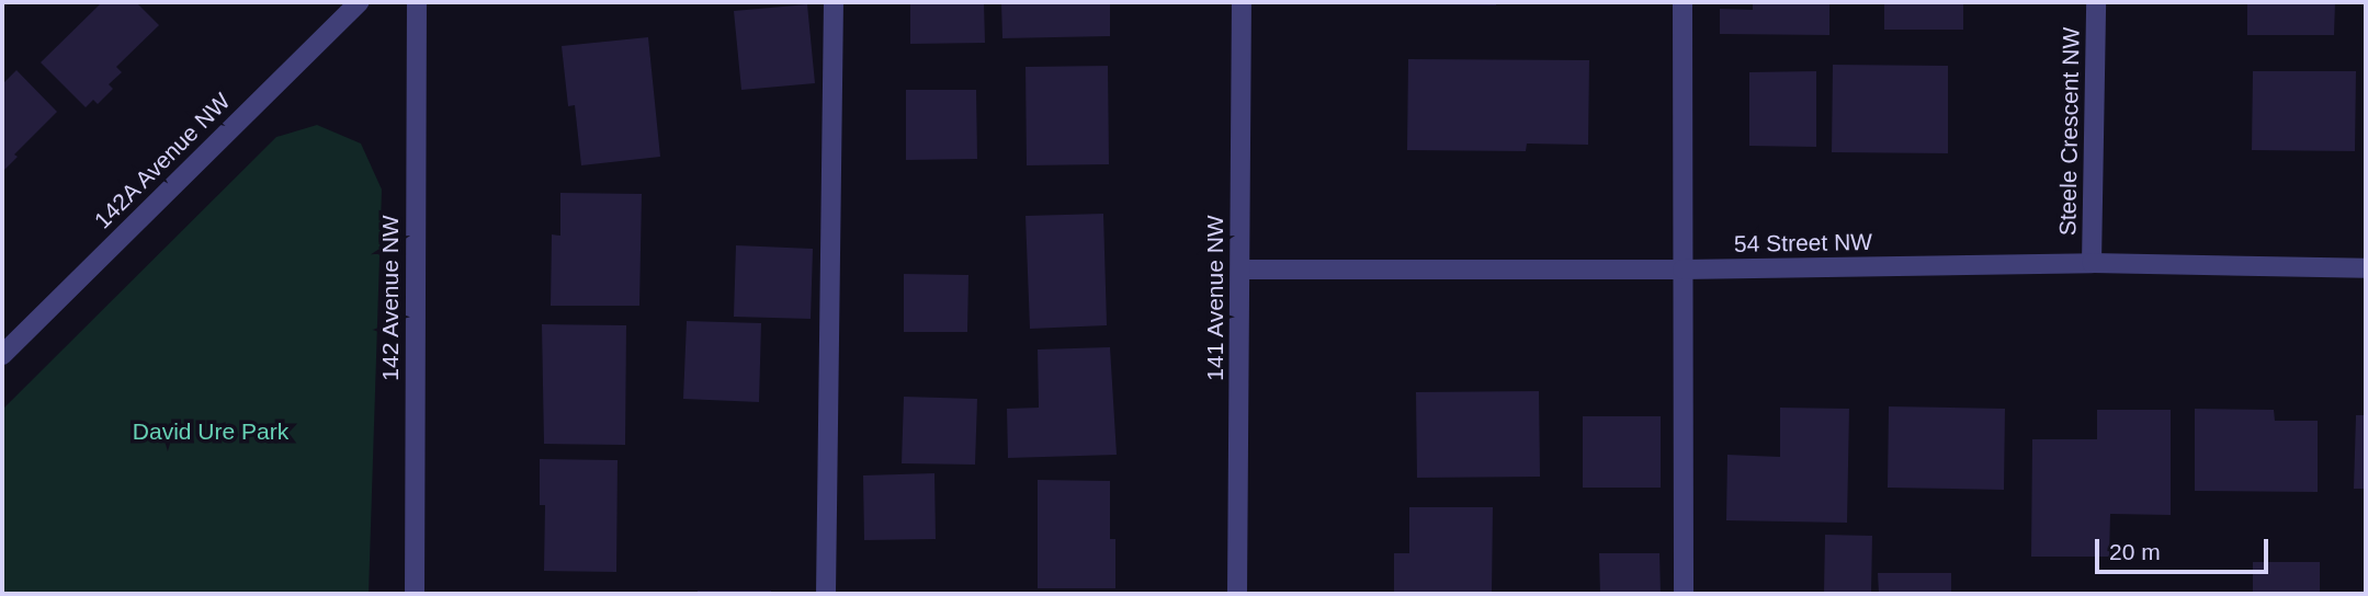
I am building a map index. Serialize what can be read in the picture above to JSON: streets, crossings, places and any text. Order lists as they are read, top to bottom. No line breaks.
{"streets":{"street":["Steele Crescent NW","142A Avenue NW","54 Street NW","142 Avenue NW","141 Avenue NW"]},"crossings":[["Steele Crescent NW","54 Street NW"],["54 Street NW","141 Avenue NW"]],"parks":["David Ure Park"],"scale_bar":"20 m"}
